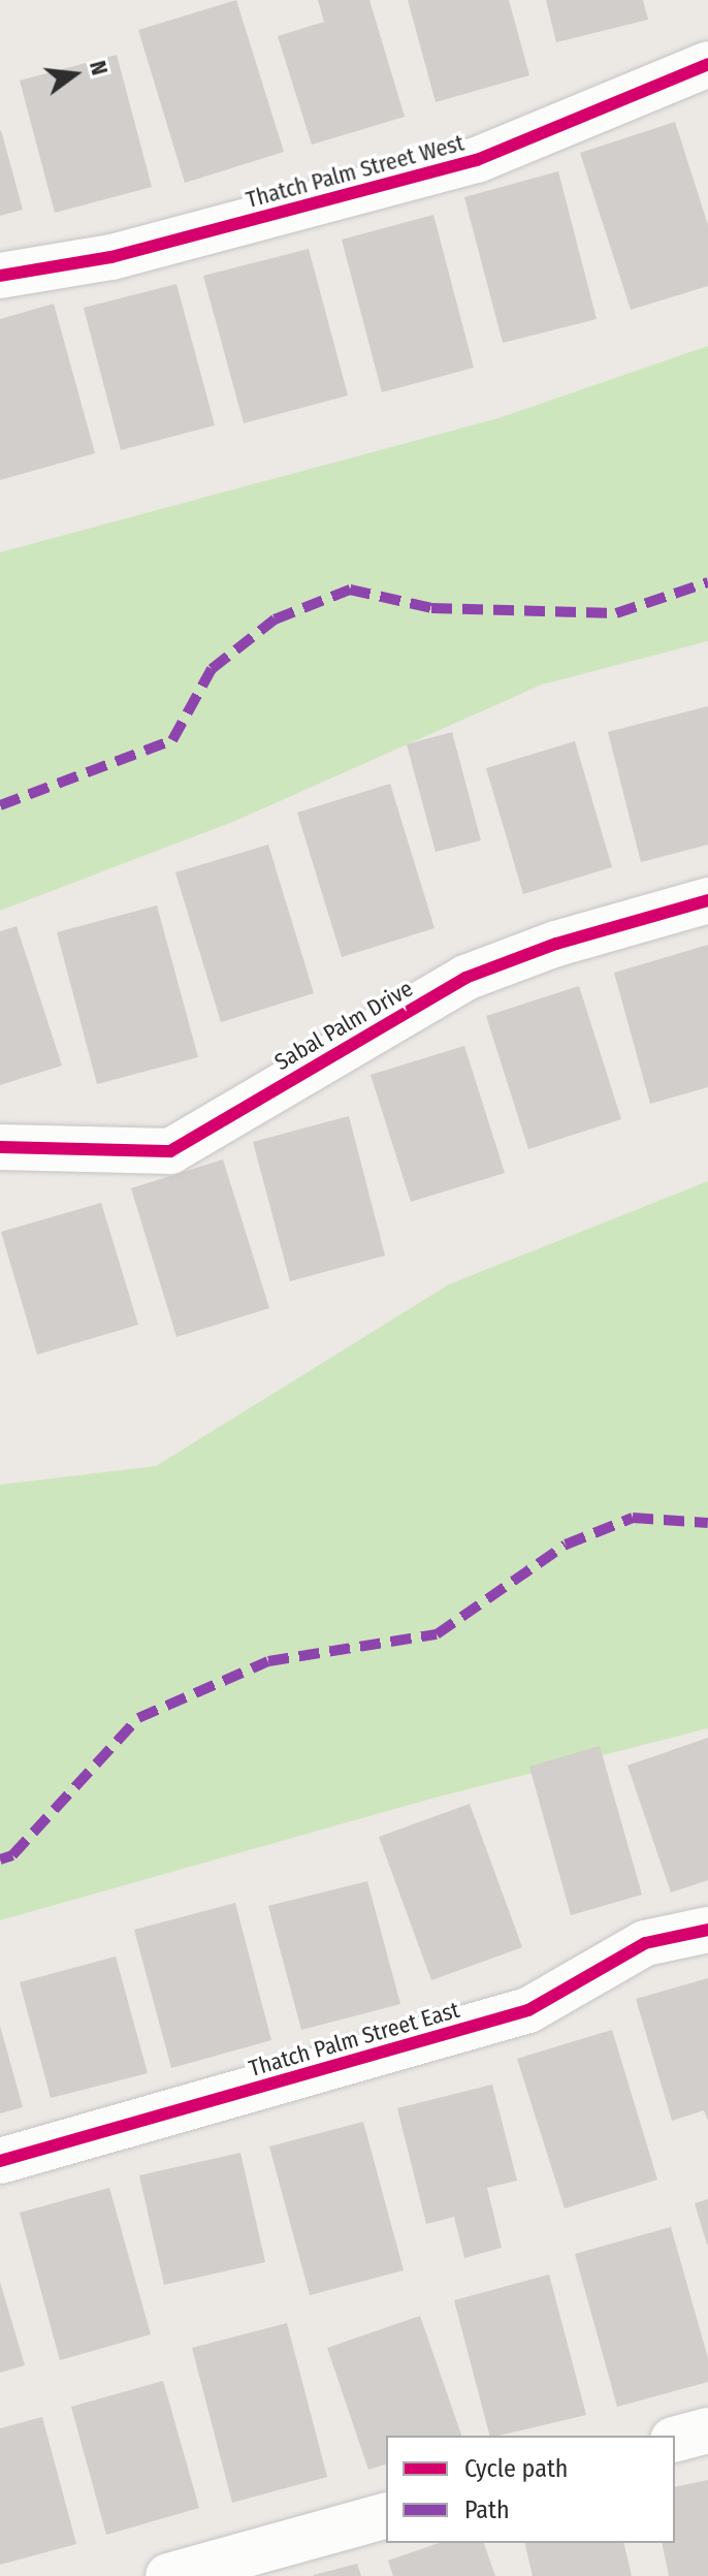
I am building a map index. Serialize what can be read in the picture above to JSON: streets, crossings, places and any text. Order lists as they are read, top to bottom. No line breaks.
{"streets":{"street":["Thatch Palm Street West","Sabal Palm Drive","Thatch Palm Street East"]},"legend":["Cycle path","Path"],"north":"right"}
